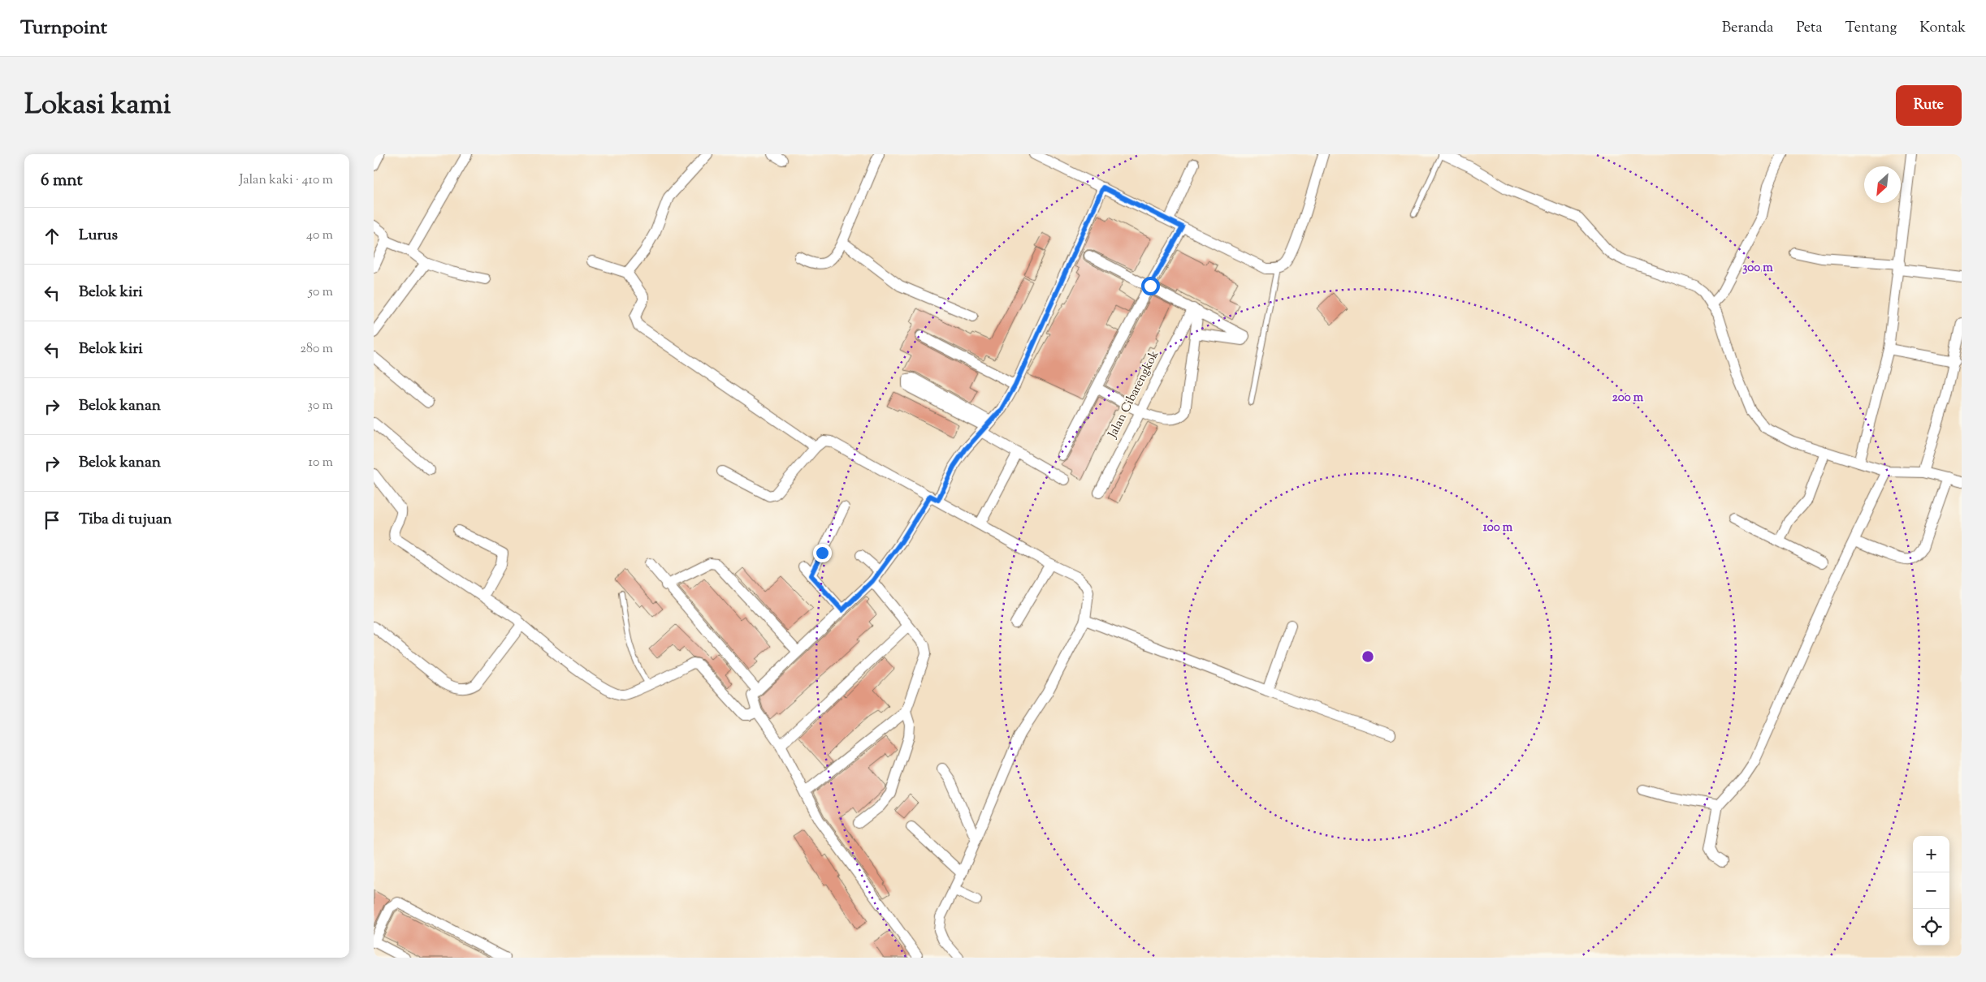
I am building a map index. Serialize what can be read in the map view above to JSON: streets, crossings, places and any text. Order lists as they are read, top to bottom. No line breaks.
{"streets":{"street":["Jalan Cibarengkok"]},"north":"bottom left","page":{"header":"Turnpoint","nav":["Beranda","Peta","Tentang","Kontak"],"title":"Lokasi kami","buttons":"Rute","heading":["6 mnt","Jalan kaki · 410 m"],"list":[["Lurus","40 m"],["Belok kiri","50 m"],["Belok kiri","280 m"],["Belok kanan","30 m"],["Belok kanan","10 m"],"Tiba di tujuan"],"map_buttons":["+","−"]},"rings":["300 m","200 m","100 m"]}
